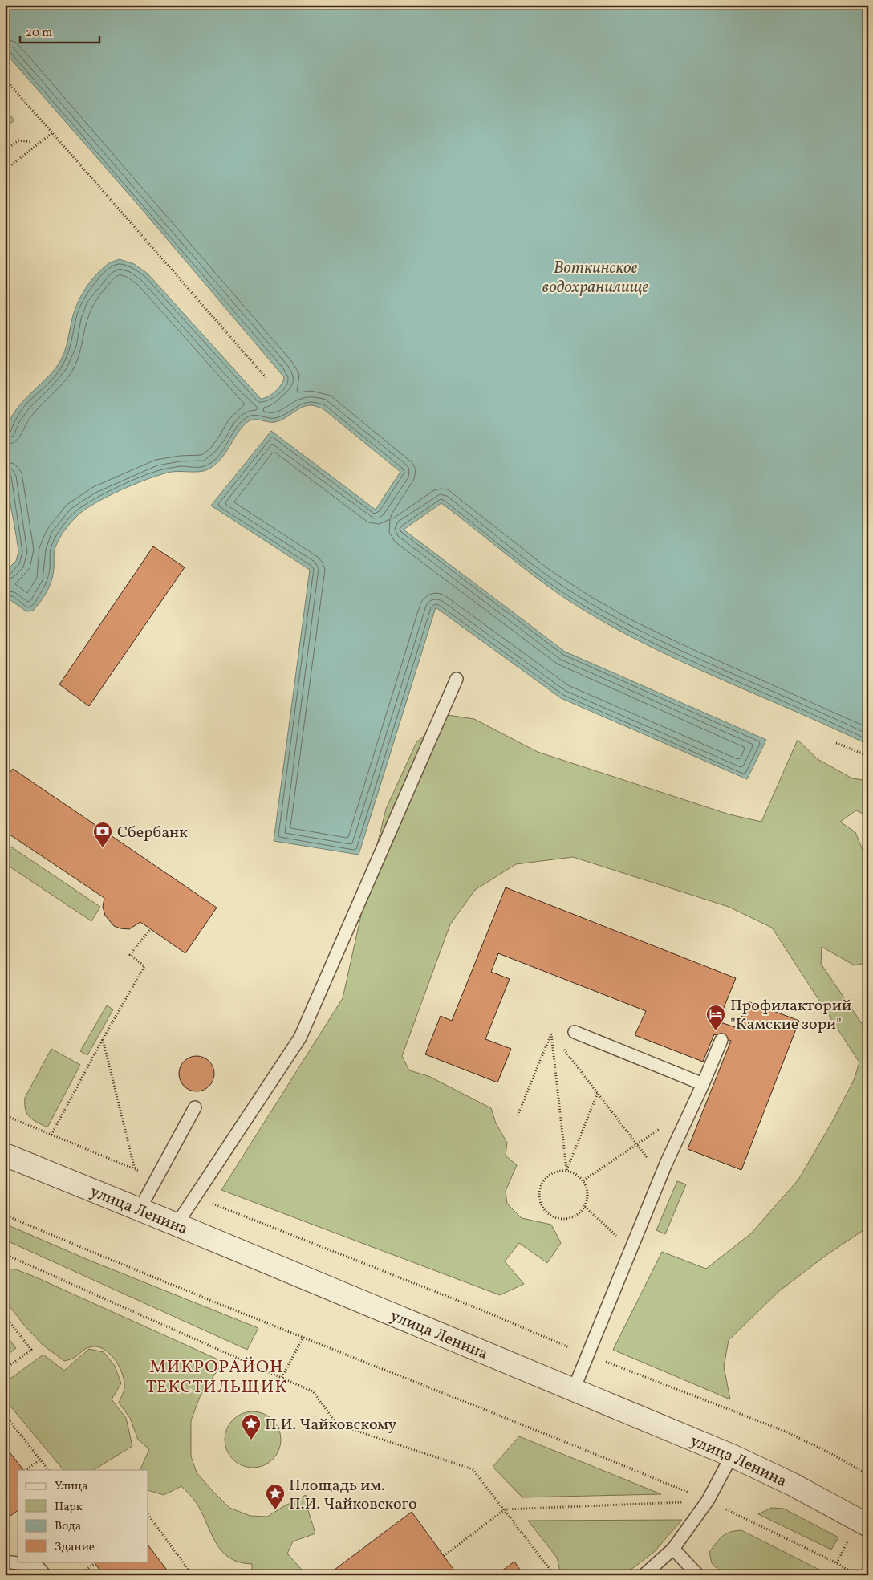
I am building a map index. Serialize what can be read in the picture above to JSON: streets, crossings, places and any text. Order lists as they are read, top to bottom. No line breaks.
{"streets":{"street":["улица Ленина"]},"districts":["МИКРОРАЙОН ТЕКСТИЛЬЩИК"],"water":["Воткинское водохранилище"],"places":{"bank":["Сбербанк"],"hotel":["Профилакторий \"Камские зори\""],"place":["П.И. Чайковскому","Площадь им. П.И. Чайковского"]},"legend":["Улица","Парк","Вода","Здание"],"scale_bar":"20 m"}
